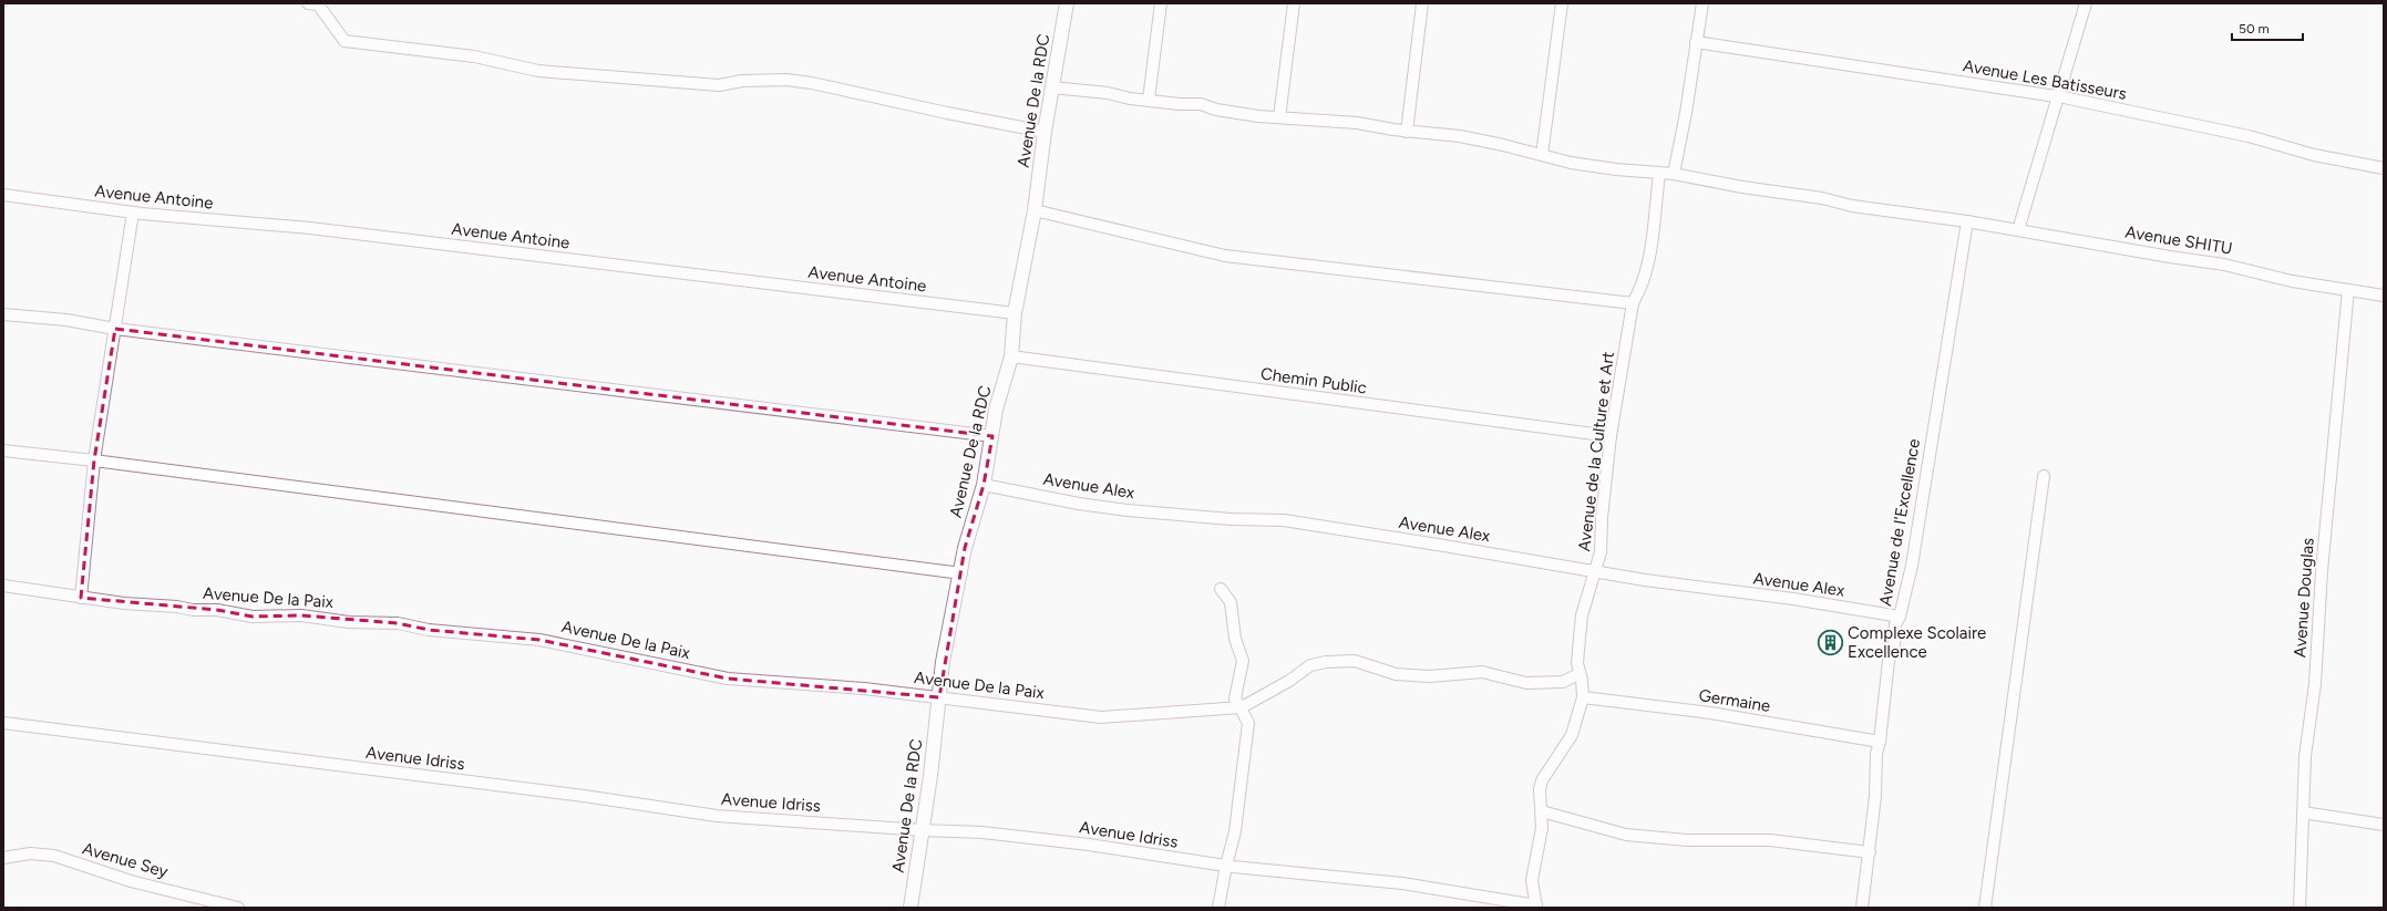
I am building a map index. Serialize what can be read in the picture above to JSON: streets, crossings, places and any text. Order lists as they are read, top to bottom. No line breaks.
{"streets":{"street":["Avenue Les Batisseurs","Avenue De la RDC","Avenue Antoine","Avenue SHITU","Chemin Public","Avenue de la Culture et Art","Avenue Alex","Avenue de l'Excellence","Avenue De la Paix","Avenue Douglas","Germaine","Avenue Idriss","Avenue Sey"]},"crossings":[["Avenue De la RDC","Avenue Antoine"],["Avenue De la RDC","Avenue SHITU"],["Avenue De la RDC","Chemin Public"],["Avenue De la RDC","Avenue Alex"],["Avenue De la RDC","Avenue De la Paix"],["Avenue De la RDC","Avenue Idriss"],["Avenue SHITU","Avenue de la Culture et Art"],["Avenue SHITU","Avenue de l'Excellence"],["Avenue SHITU","Avenue Douglas"],["Chemin Public","Avenue de la Culture et Art"],["Avenue de la Culture et Art","Avenue Alex"],["Avenue de la Culture et Art","Germaine"],["Avenue de la Culture et Art","Avenue Idriss"],["Avenue Alex","Avenue de l'Excellence"],["Avenue de l'Excellence","Germaine"]],"places":{"building":["Complexe Scolaire Excellence"]},"scale_bar":"50 m"}
